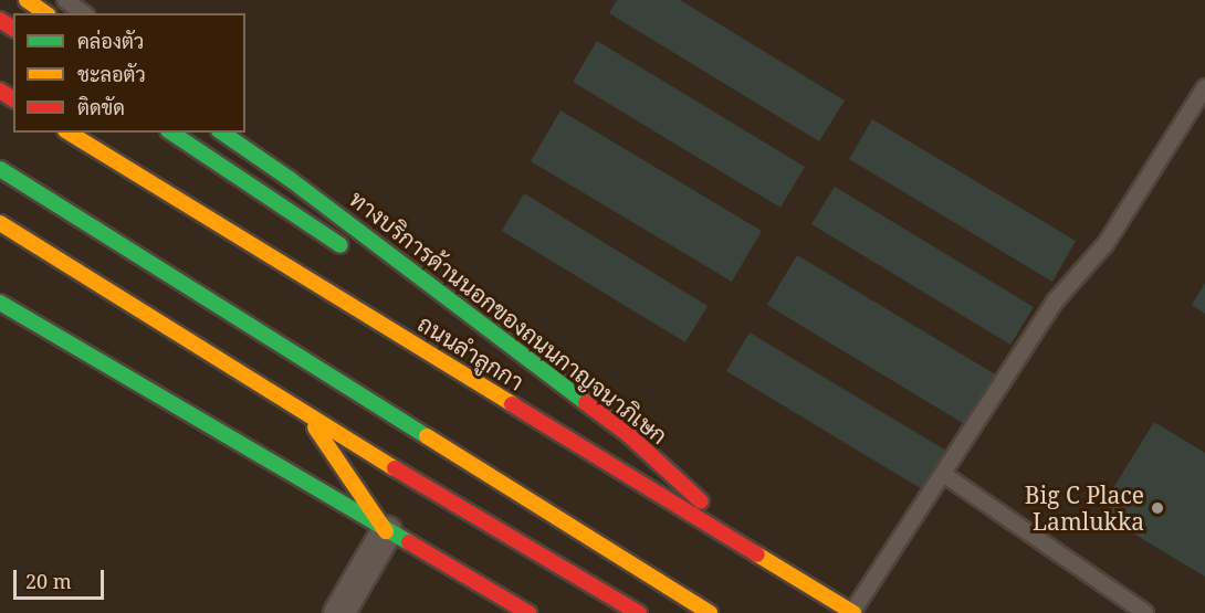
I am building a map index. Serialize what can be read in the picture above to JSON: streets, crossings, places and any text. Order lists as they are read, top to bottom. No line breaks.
{"streets":{"main road":["ทางบริการด้านนอกของถนนกาญจนาภิเษก","ถนนลำลูกกา"]},"crossings":[["ทางบริการด้านนอกของถนนกาญจนาภิเษก","ถนนลำลูกกา"]],"places":["Big C Place Lamlukka"],"legend":["คล่องตัว","ชะลอตัว","ติดขัด"],"scale_bar":"20 m"}
